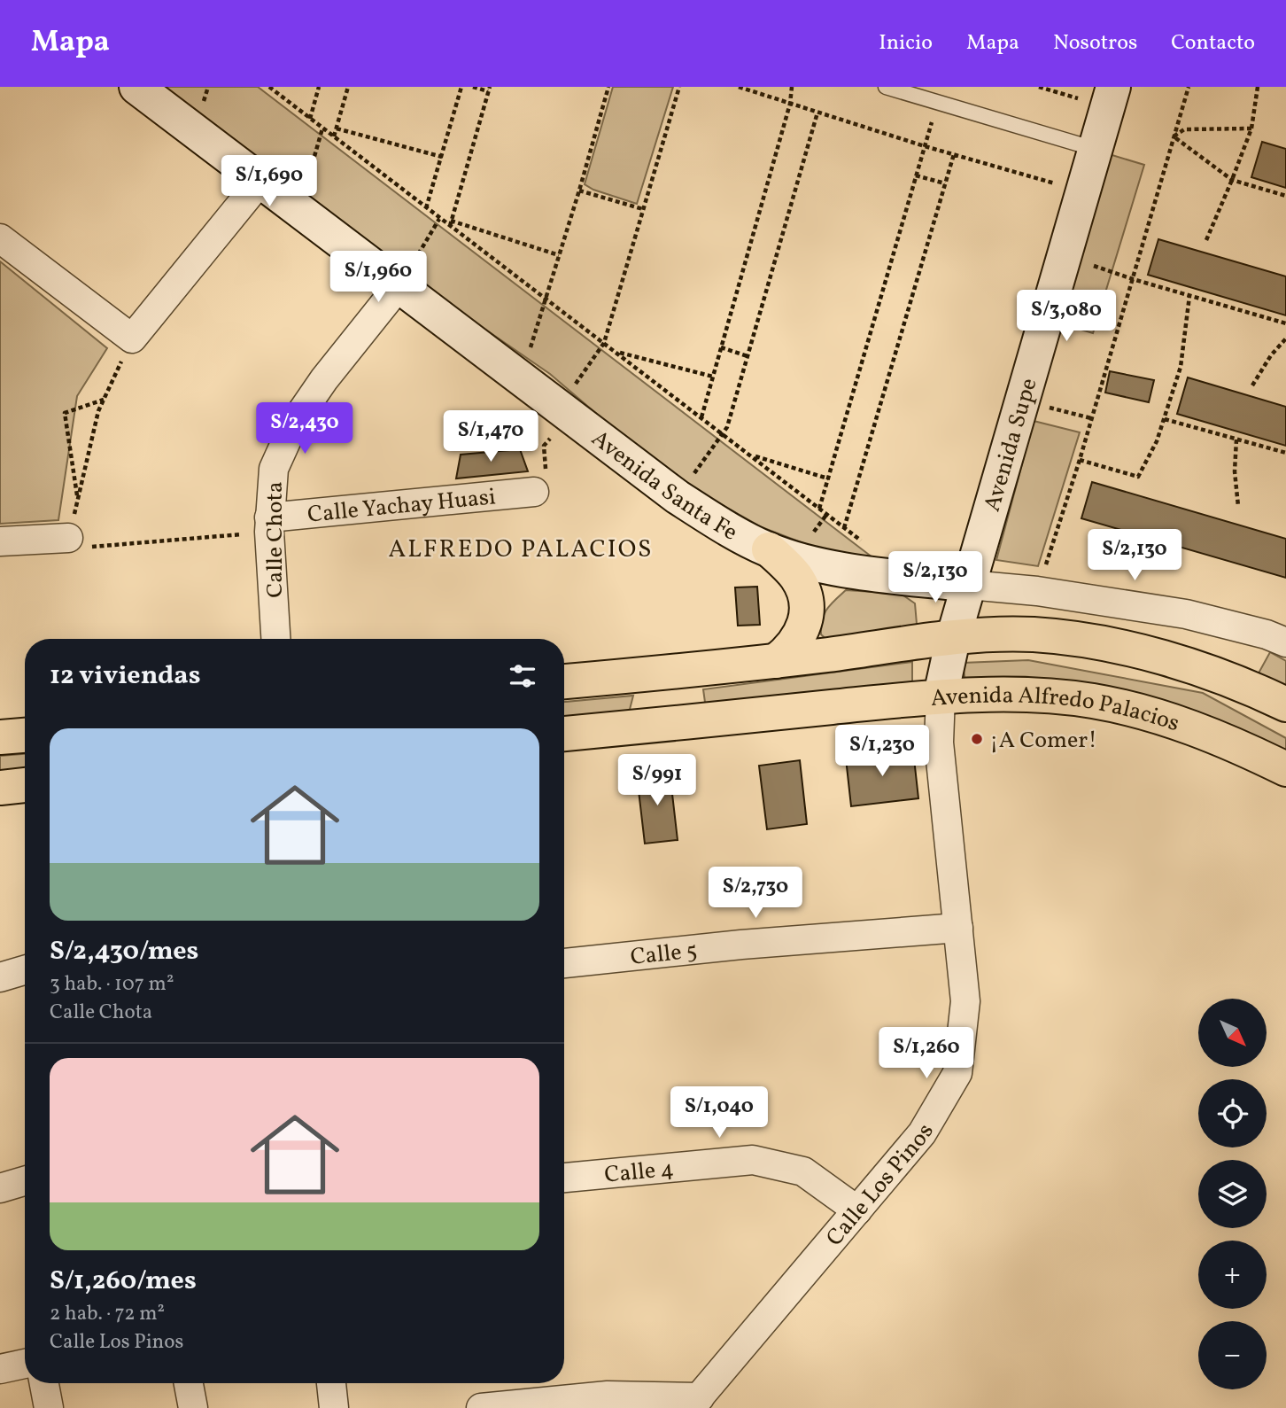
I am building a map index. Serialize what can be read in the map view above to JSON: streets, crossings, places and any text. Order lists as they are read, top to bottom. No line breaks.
{"streets":{"main road":["Avenida Alfredo Palacios"],"street":["Avenida Supe","Avenida Santa Fe","Calle Yachay Huasi","Calle Chota","Calle 5","Calle 4","Calle Los Pinos"]},"crossings":[["Avenida Supe","Avenida Santa Fe"],["Avenida Supe","Avenida Alfredo Palacios"],["Avenida Supe","Calle Los Pinos"],["Avenida Santa Fe","Calle Chota"],["Calle Yachay Huasi","Calle Chota"],["Avenida Alfredo Palacios","Calle Los Pinos"],["Calle 5","Calle Los Pinos"],["Calle 4","Calle Los Pinos"]],"districts":["ALFREDO PALACIOS"],"places":["¡A Comer!"],"north":"bottom right","page":{"header":"Mapa","nav":["Inicio","Mapa","Nosotros","Contacto"],"price":["S/1,690","S/1,960","S/3,080","S/2,430","S/1,470","S/2,130","S/2,130","S/1,230","S/991","S/2,730","S/1,260","S/1,040"],"heading":"12 viviendas","list":[{"name":"S/2,430/mes","note":"3 hab. · 107 m² · Calle Chota"},{"name":"S/1,260/mes","note":"2 hab. · 72 m² · Calle Los Pinos"}],"map_buttons":["+","−"]}}
